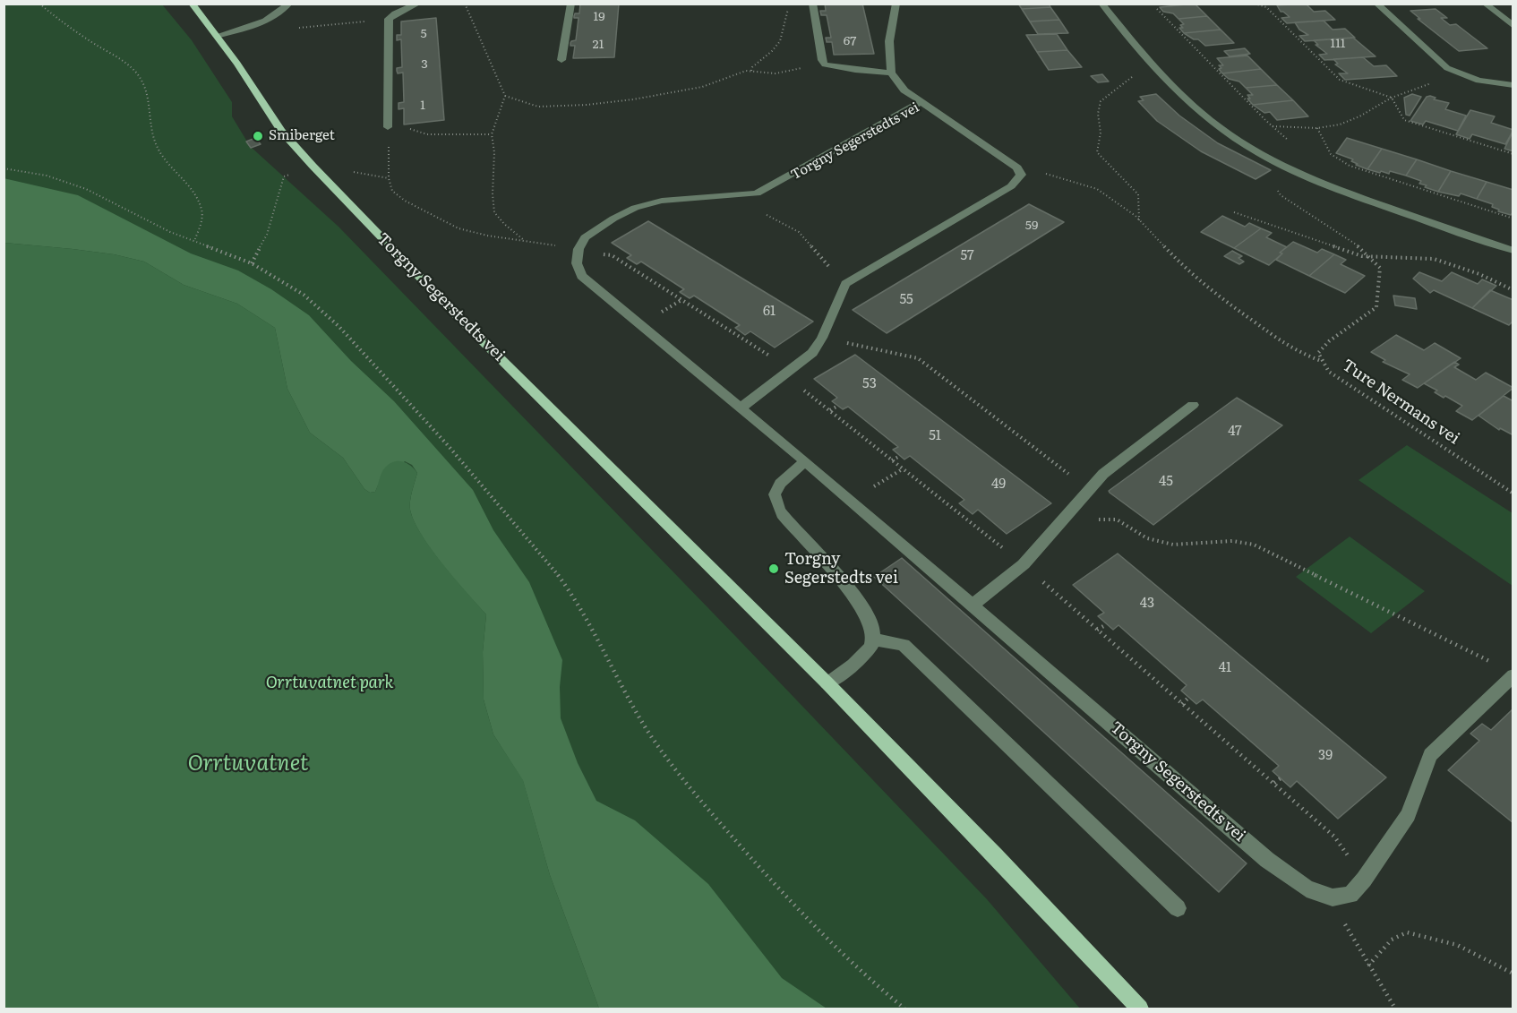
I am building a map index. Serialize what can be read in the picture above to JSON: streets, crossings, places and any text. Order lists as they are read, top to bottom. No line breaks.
{"streets":{"main road":["Torgny Segerstedts vei"],"path":["Ture Nermans vei"]},"water":["Orrtuvatnet"],"parks":["Orrtuvatnet park"],"places":["Smiberget","Torgny Segerstedts vei"],"house_numbers":["19","5","67","111","21","3","1","59","57","55","61","53","47","51","45","49","43","41","39"]}
